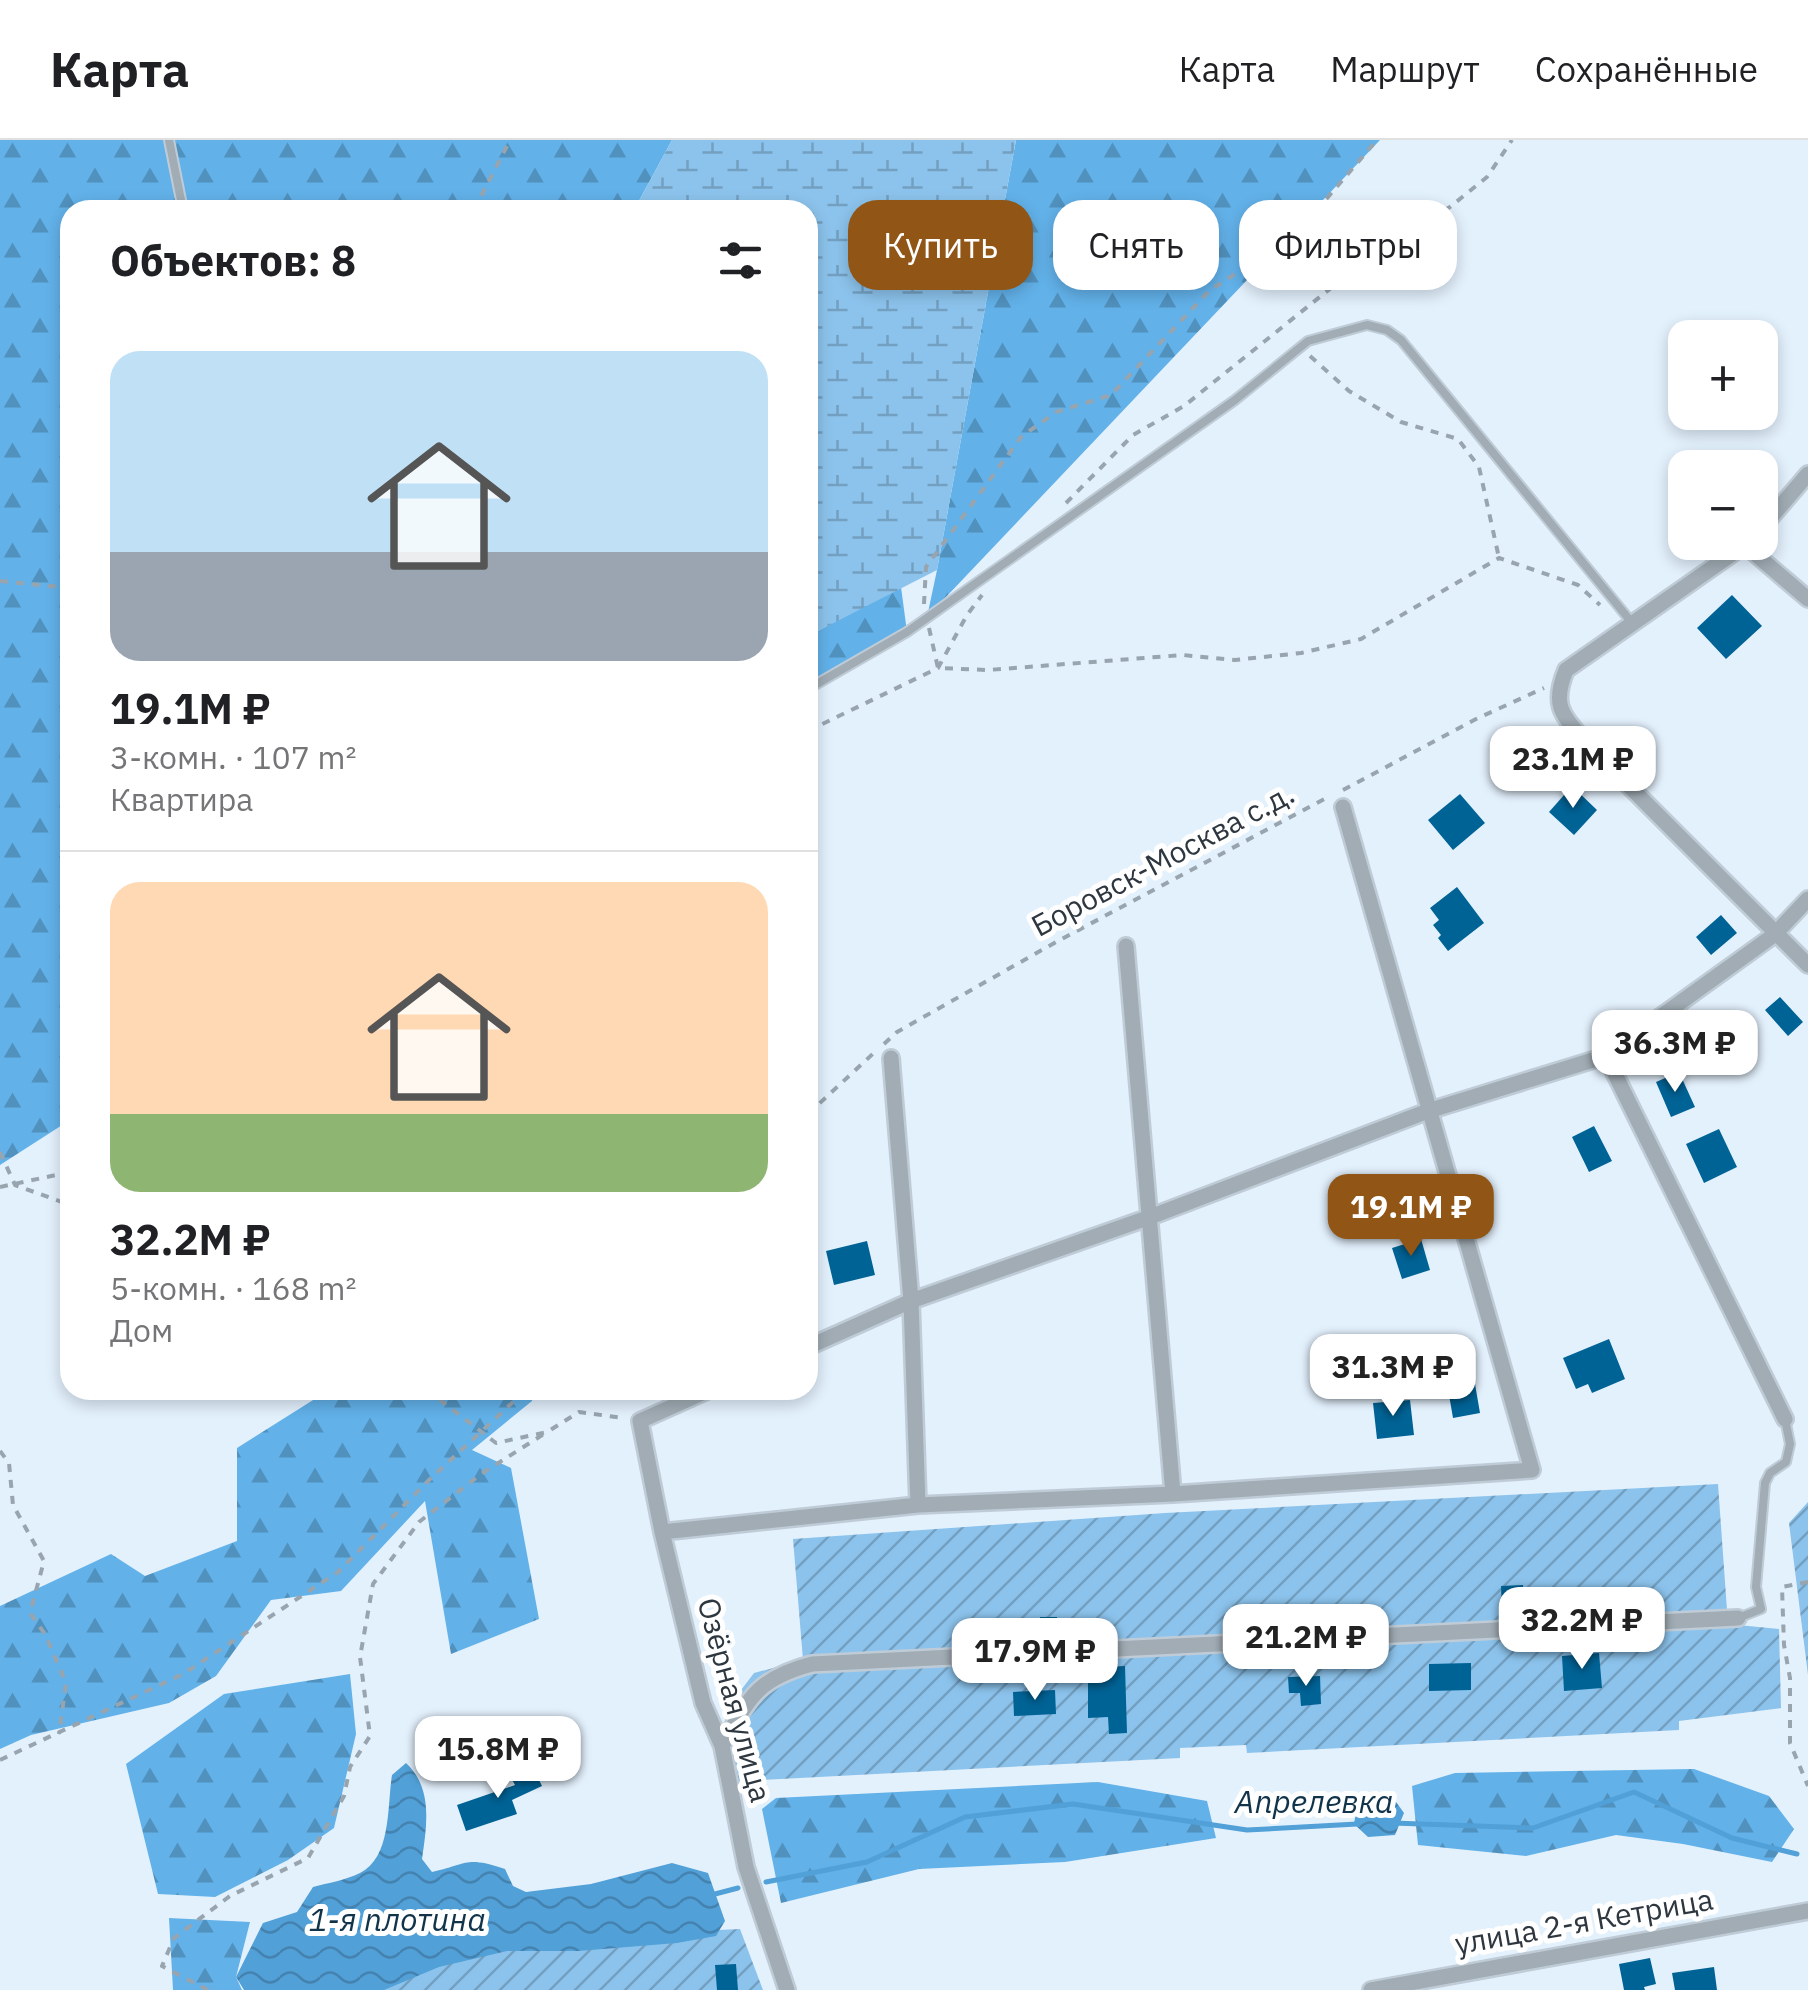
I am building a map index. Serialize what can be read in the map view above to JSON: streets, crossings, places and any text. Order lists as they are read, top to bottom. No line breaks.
{"streets":{"street":["Озёрная улица","улица 2-я Кетрица"],"path":["Боровск-Москва с.д."]},"water":["Апрелевка","1-я плотина"],"page":{"header":"Карта","nav":["Карта","Маршрут","Сохранённые"],"chip":["Купить","Снять","Фильтры"],"heading":"Объектов: 8","map_buttons":["+","−"],"list":[{"name":"19.1M ₽","note":"3-комн. · 107 m² · Квартира"},{"name":"32.2M ₽","note":"5-комн. · 168 m² · Дом"}],"price":["23.1M ₽","36.3M ₽","19.1M ₽","31.3M ₽","32.2M ₽","21.2M ₽","17.9M ₽","15.8M ₽"]}}
